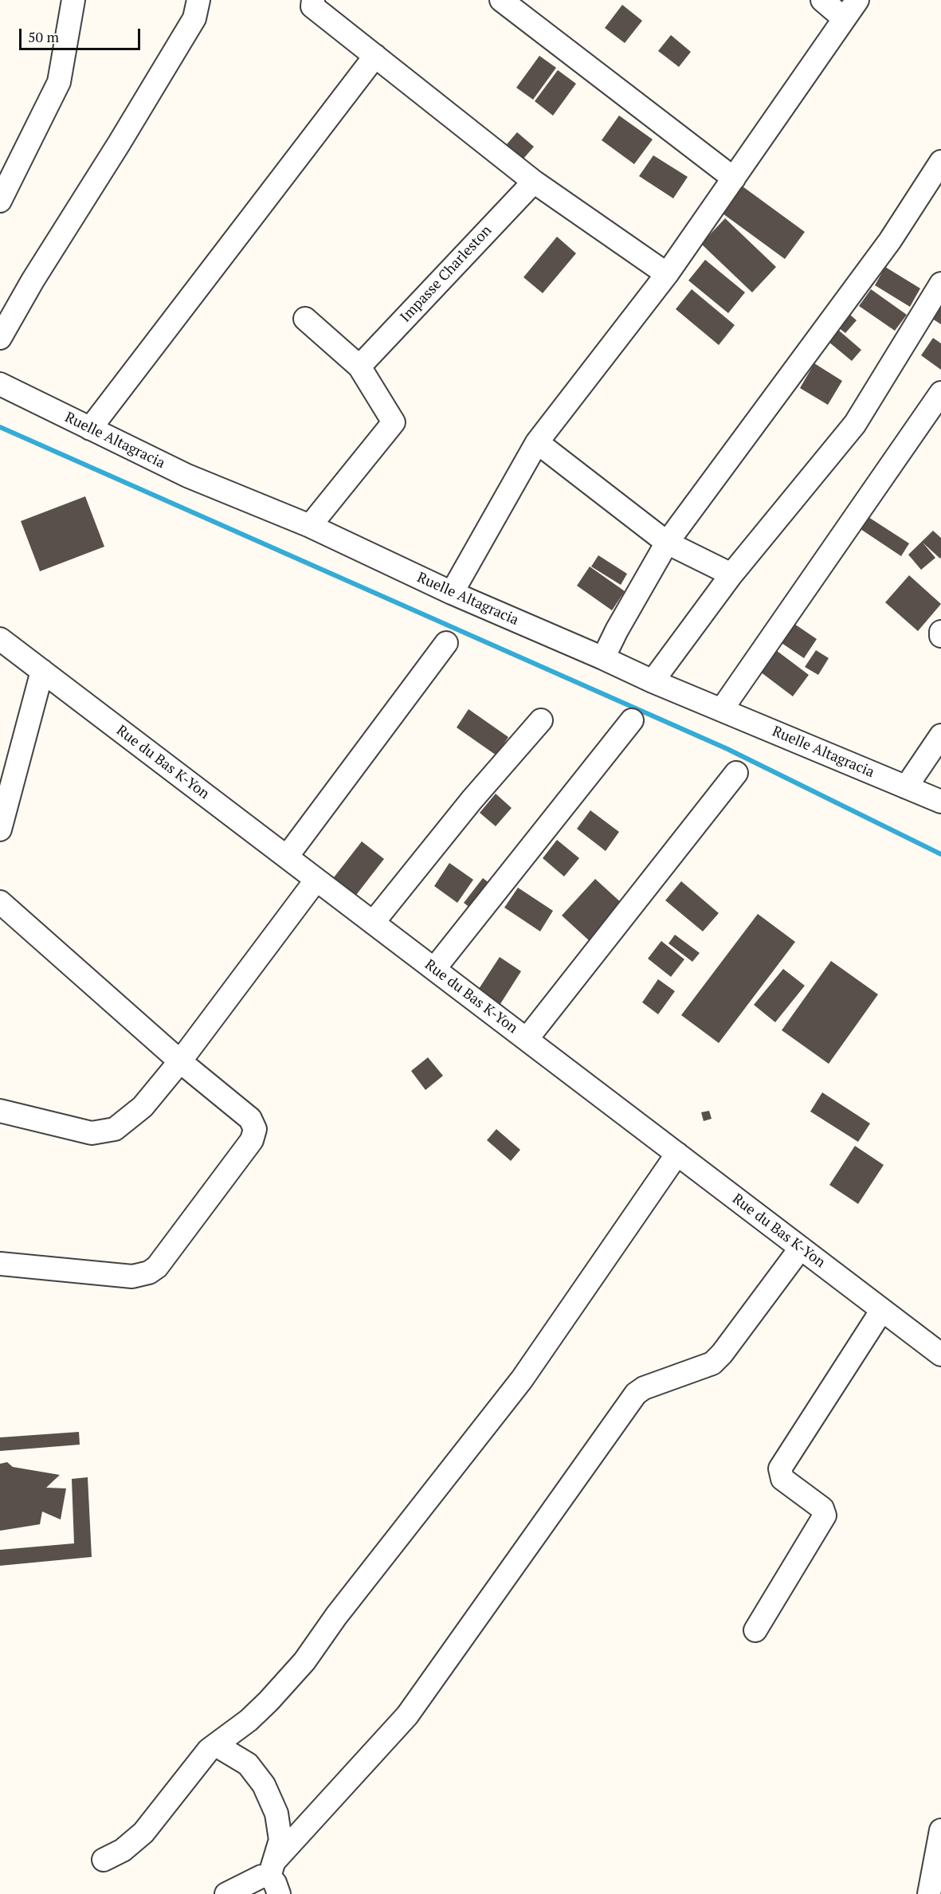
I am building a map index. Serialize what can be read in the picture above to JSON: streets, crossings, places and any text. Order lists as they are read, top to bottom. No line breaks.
{"streets":{"street":["Impasse Charleston","Ruelle Altagracia","Rue du Bas K-Yon"]},"scale_bar":"50 m"}
